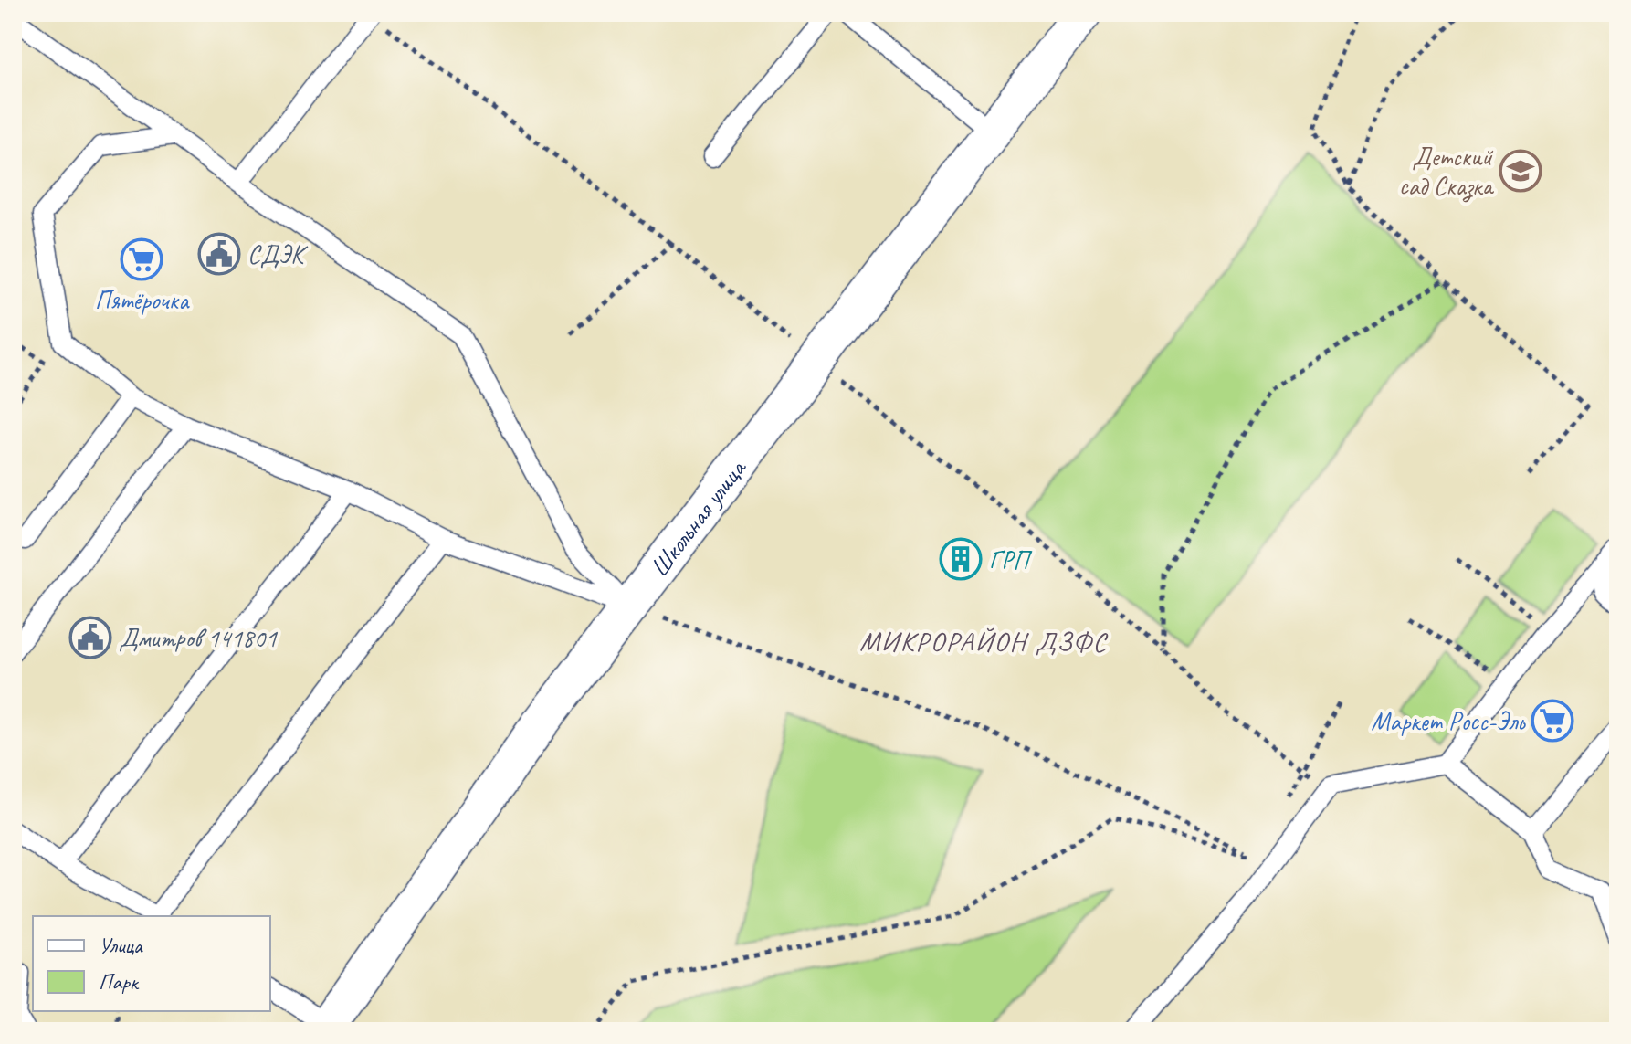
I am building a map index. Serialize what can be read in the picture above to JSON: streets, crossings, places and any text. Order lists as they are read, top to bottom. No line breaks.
{"streets":{"street":["Школьная улица"]},"districts":["МИКРОРАЙОН ДЗФС"],"places":{"school or university":["Детский сад Сказка"],"public building":["СДЭК","Дмитров 141801"],"supermarket":["Пятёрочка","Маркет Росс-Эль"],"building":["ГРП"]},"legend":["Улица","Парк"]}
